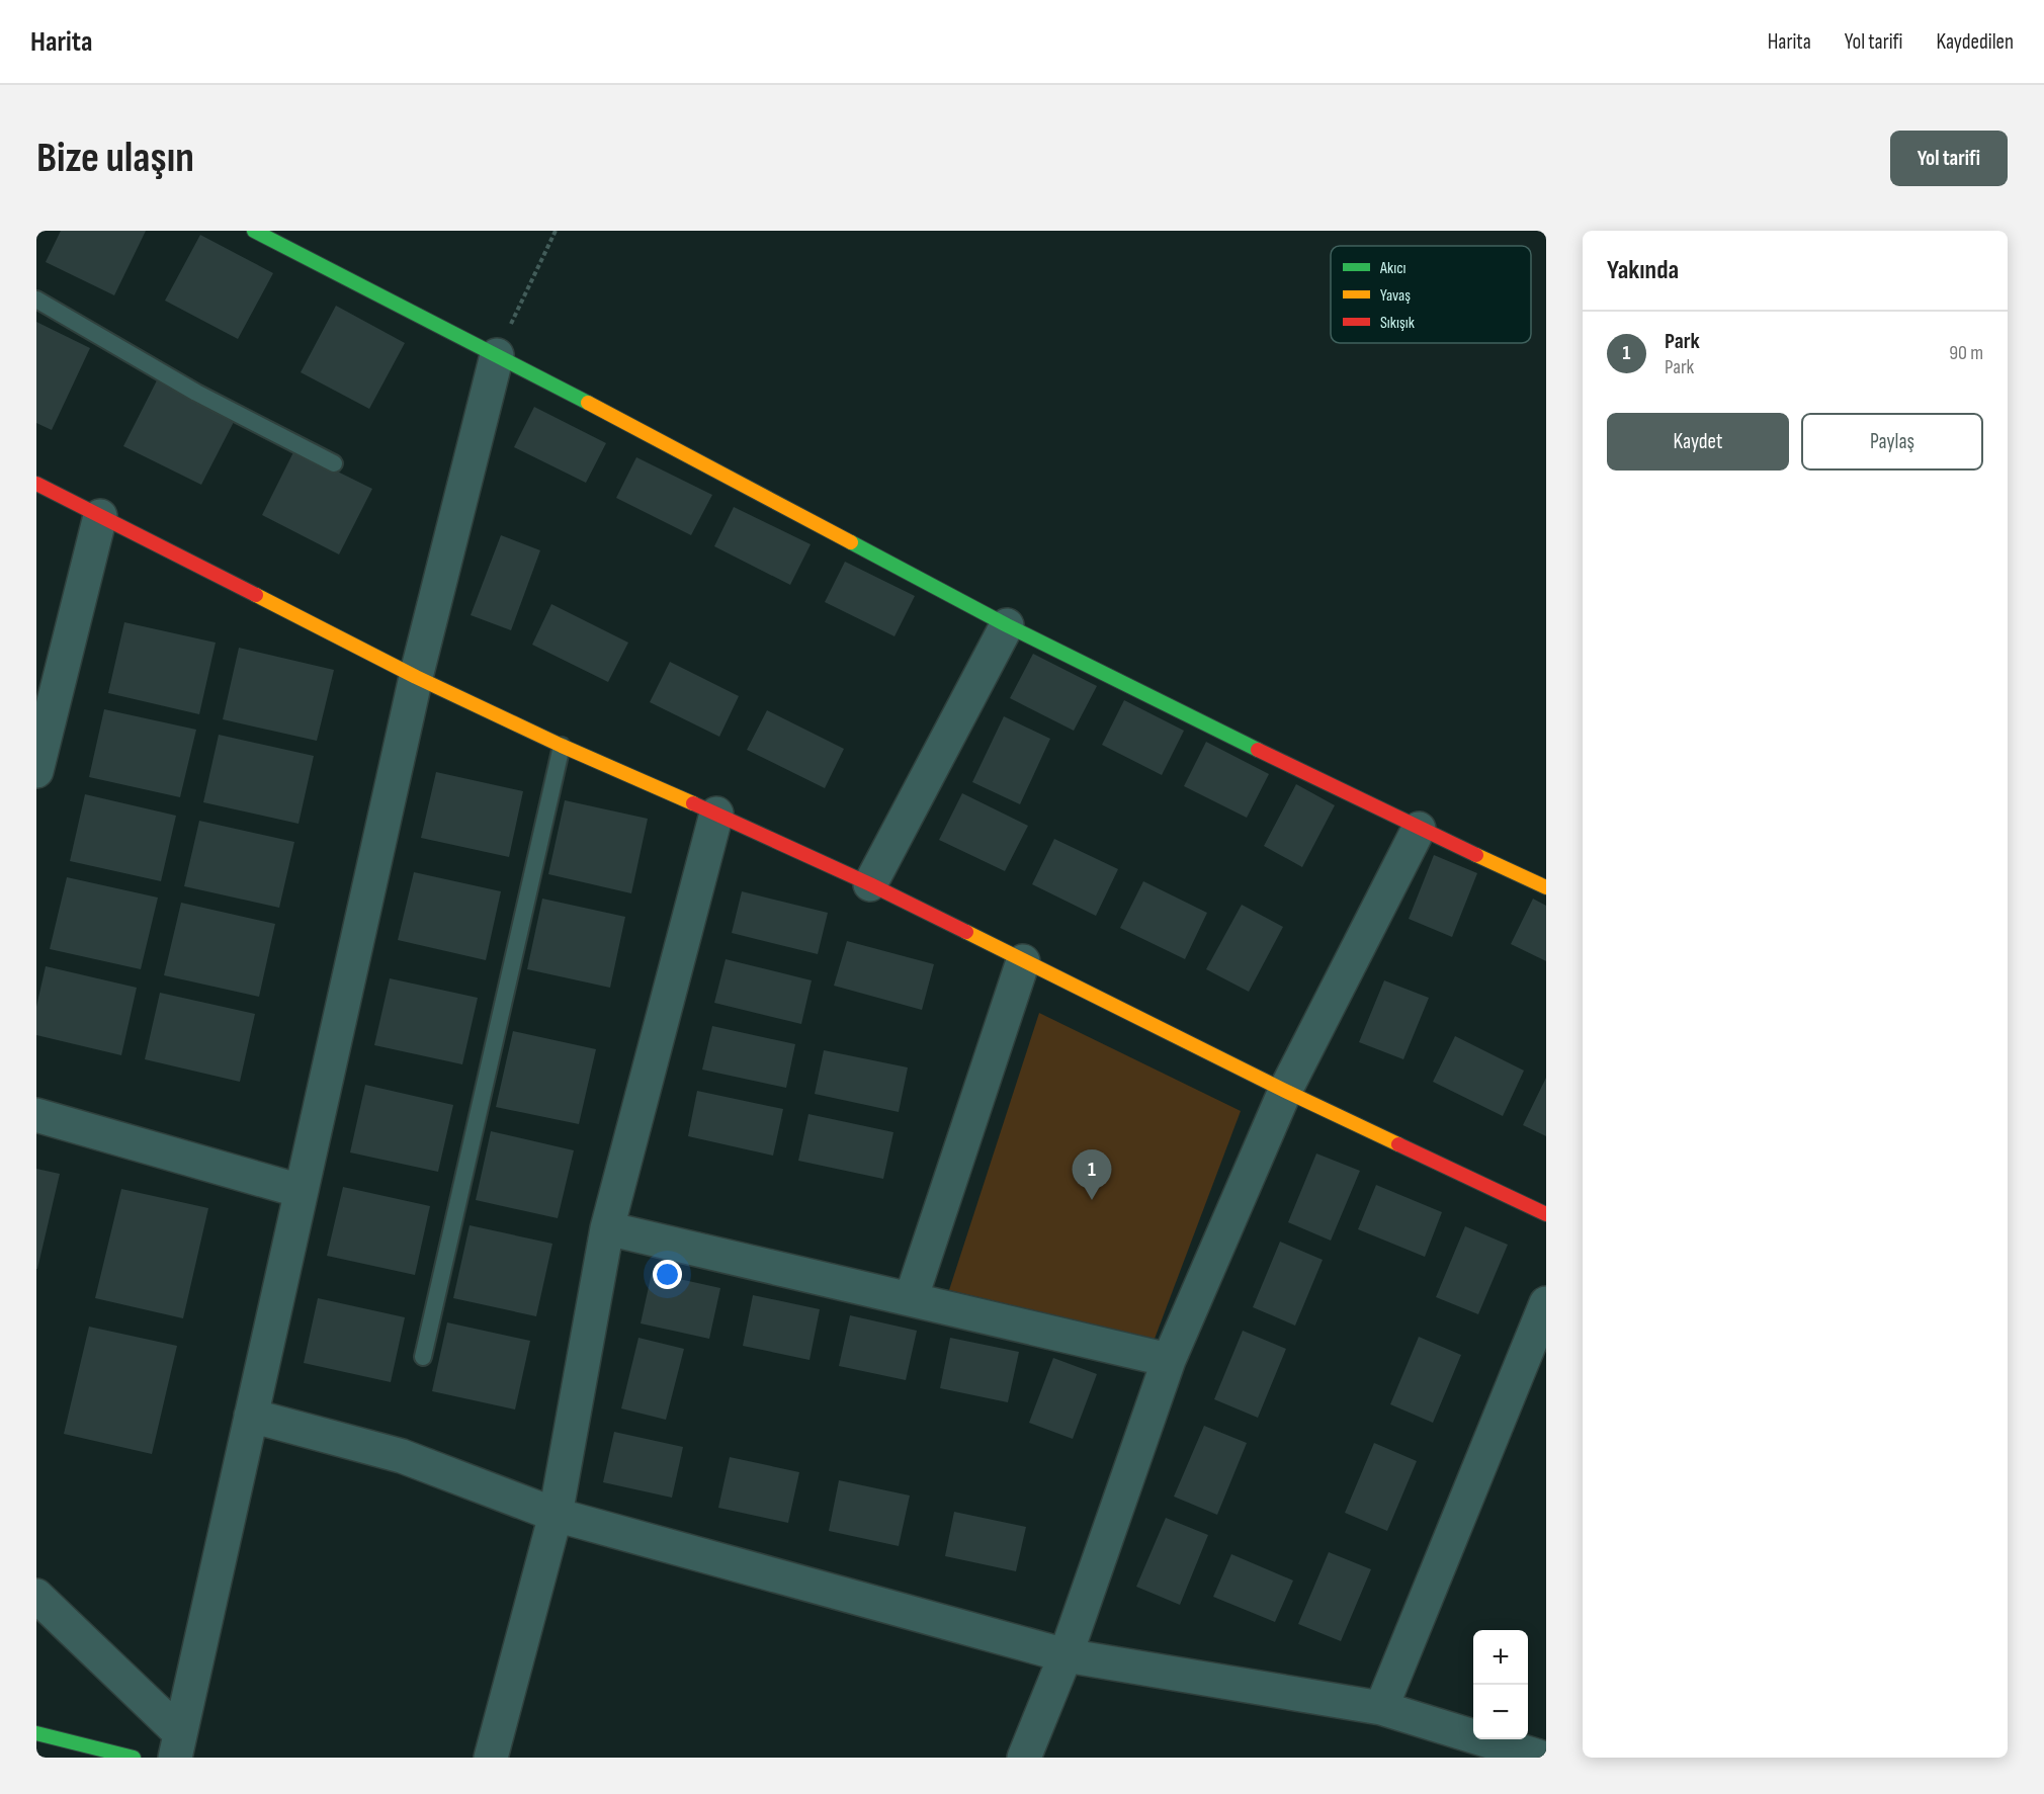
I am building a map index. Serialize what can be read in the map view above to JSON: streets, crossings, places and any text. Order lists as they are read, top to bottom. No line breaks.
{"legend":["Akıcı","Yavaş","Sıkışık"],"page":{"header":"Harita","nav":["Harita","Yol tarifi","Kaydedilen"],"buttons":["Yol tarifi",["Kaydet","Paylaş"]],"title":"Bize ulaşın","heading":"Yakında","list":[{"mark":"1","name":"Park","note":"Park","value":"90 m"}],"pins":"1","map_buttons":["+","−"]}}
